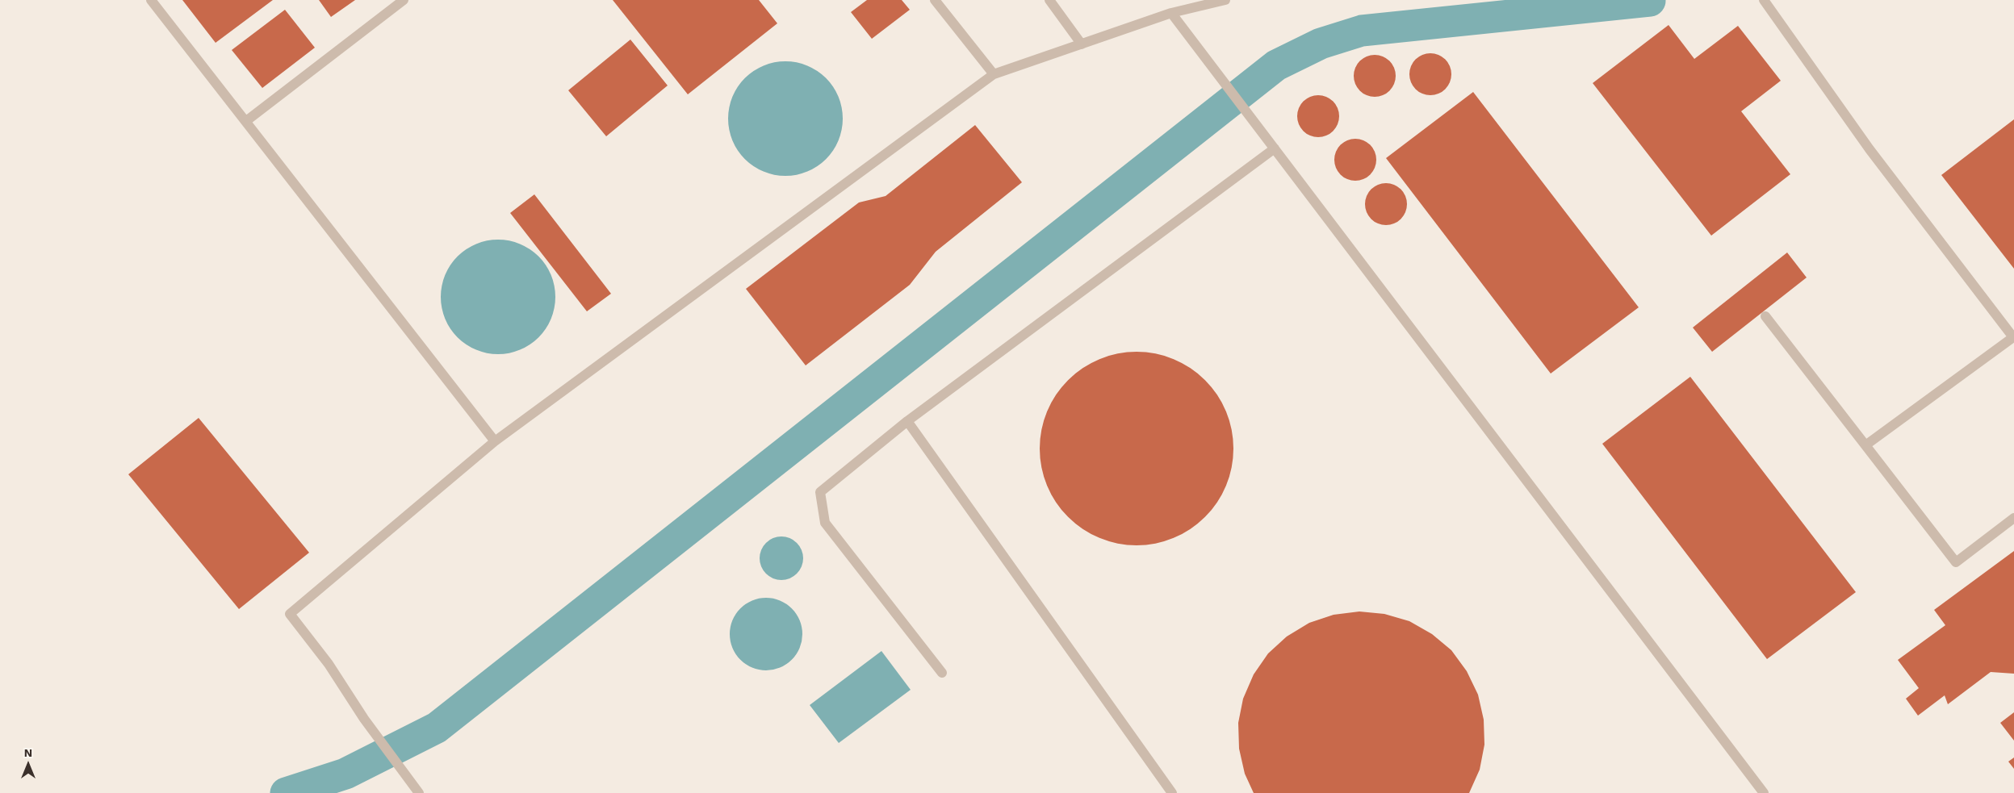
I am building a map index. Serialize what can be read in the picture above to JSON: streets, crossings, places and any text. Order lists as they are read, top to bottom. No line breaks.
{"north":"top"}
